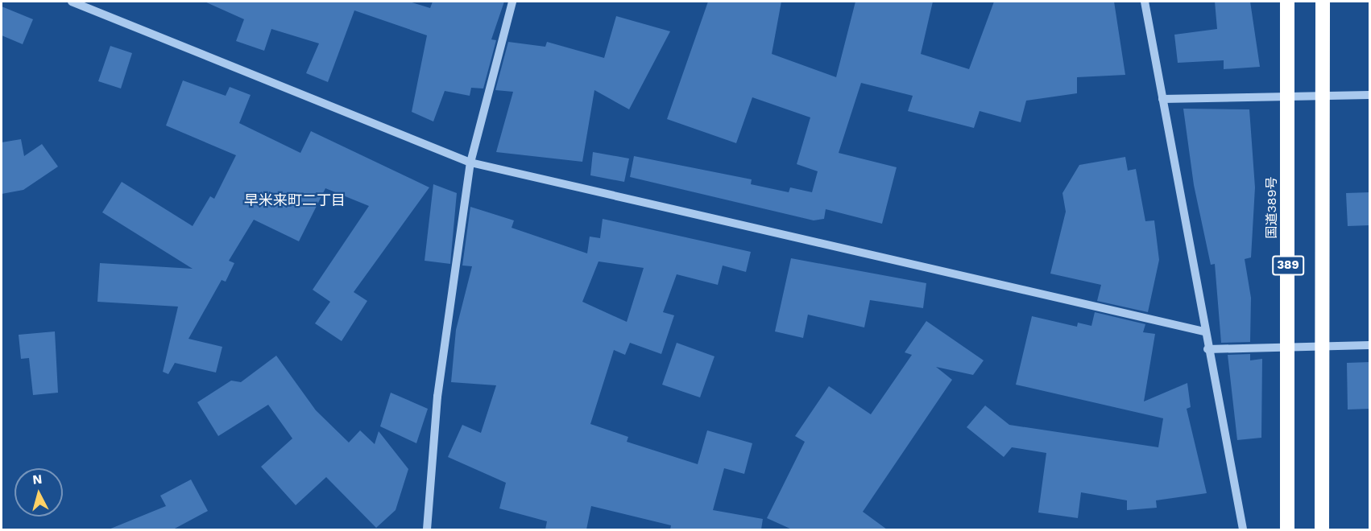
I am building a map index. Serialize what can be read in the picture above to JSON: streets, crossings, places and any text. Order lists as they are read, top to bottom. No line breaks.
{"streets":{"highway":["国道389号","389"]},"districts":["早米来町二丁目"],"north":"top"}
